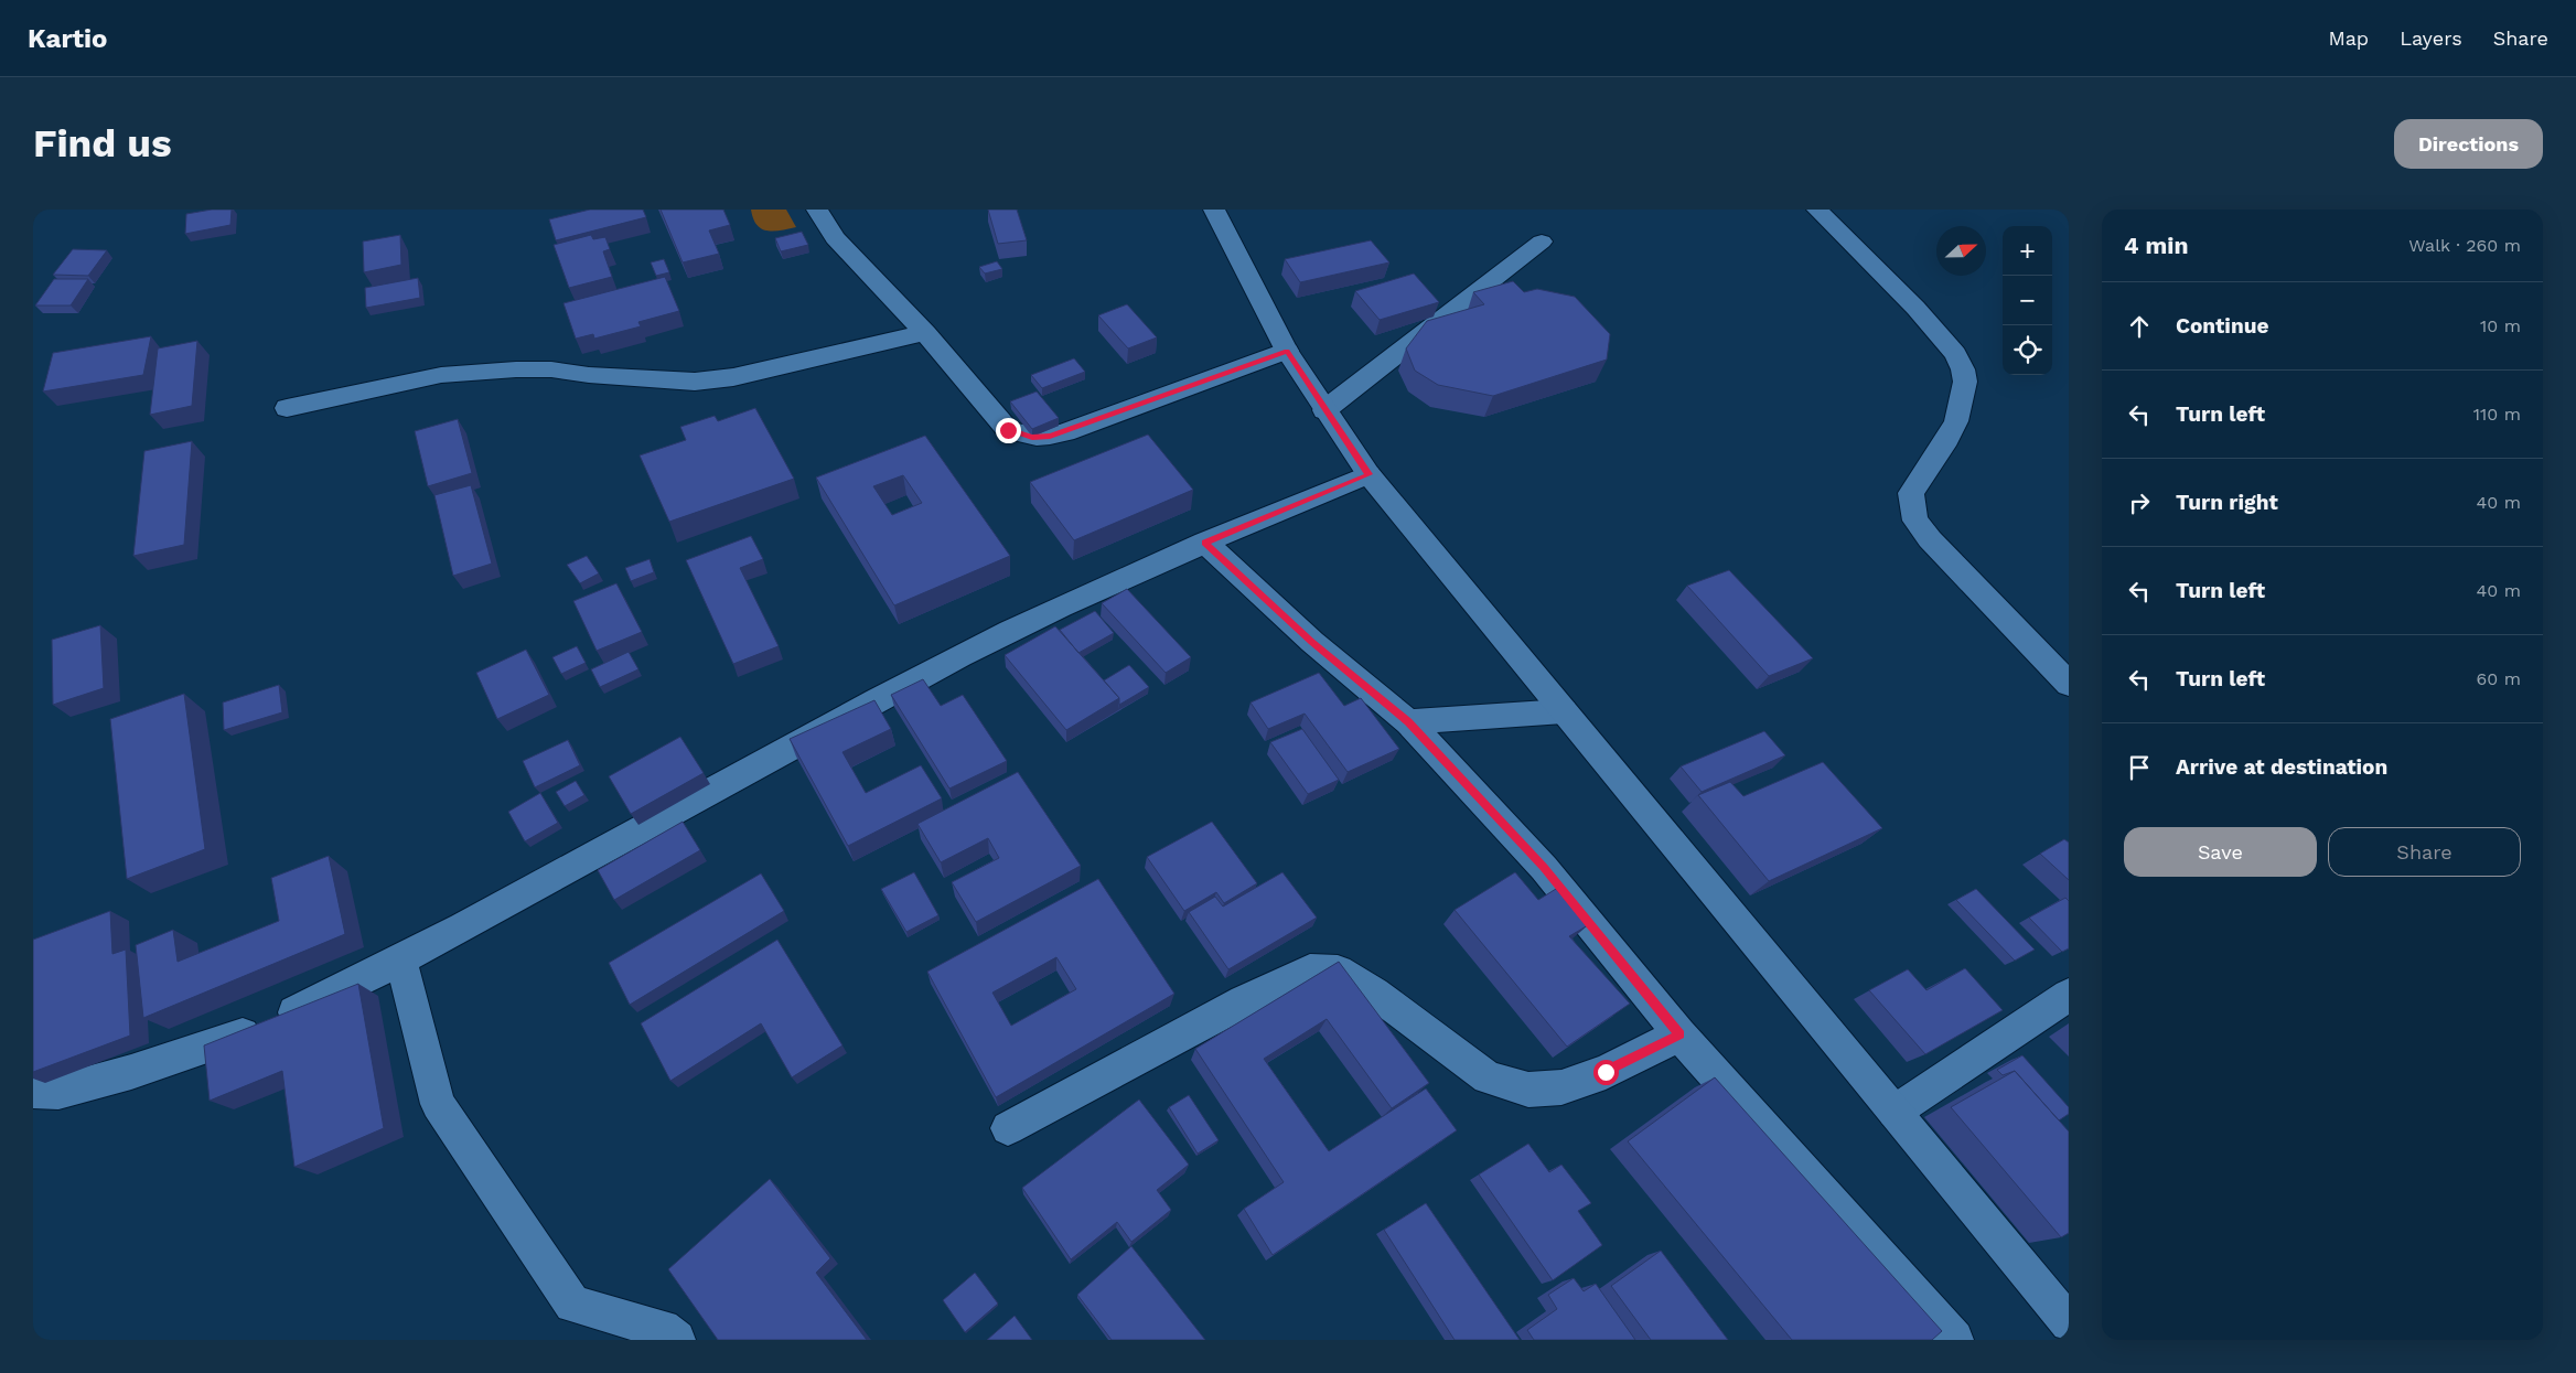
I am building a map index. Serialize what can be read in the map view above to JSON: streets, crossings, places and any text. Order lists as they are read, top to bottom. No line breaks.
{"north":"right","page":{"header":"Kartio","nav":["Map","Layers","Share"],"buttons":["Directions",["Save","Share"]],"title":"Find us","heading":["4 min","Walk · 260 m"],"map_buttons":["+","−"],"list":[["Continue","10 m"],["Turn left","110 m"],["Turn right","40 m"],["Turn left","40 m"],["Turn left","60 m"],"Arrive at destination"]}}
